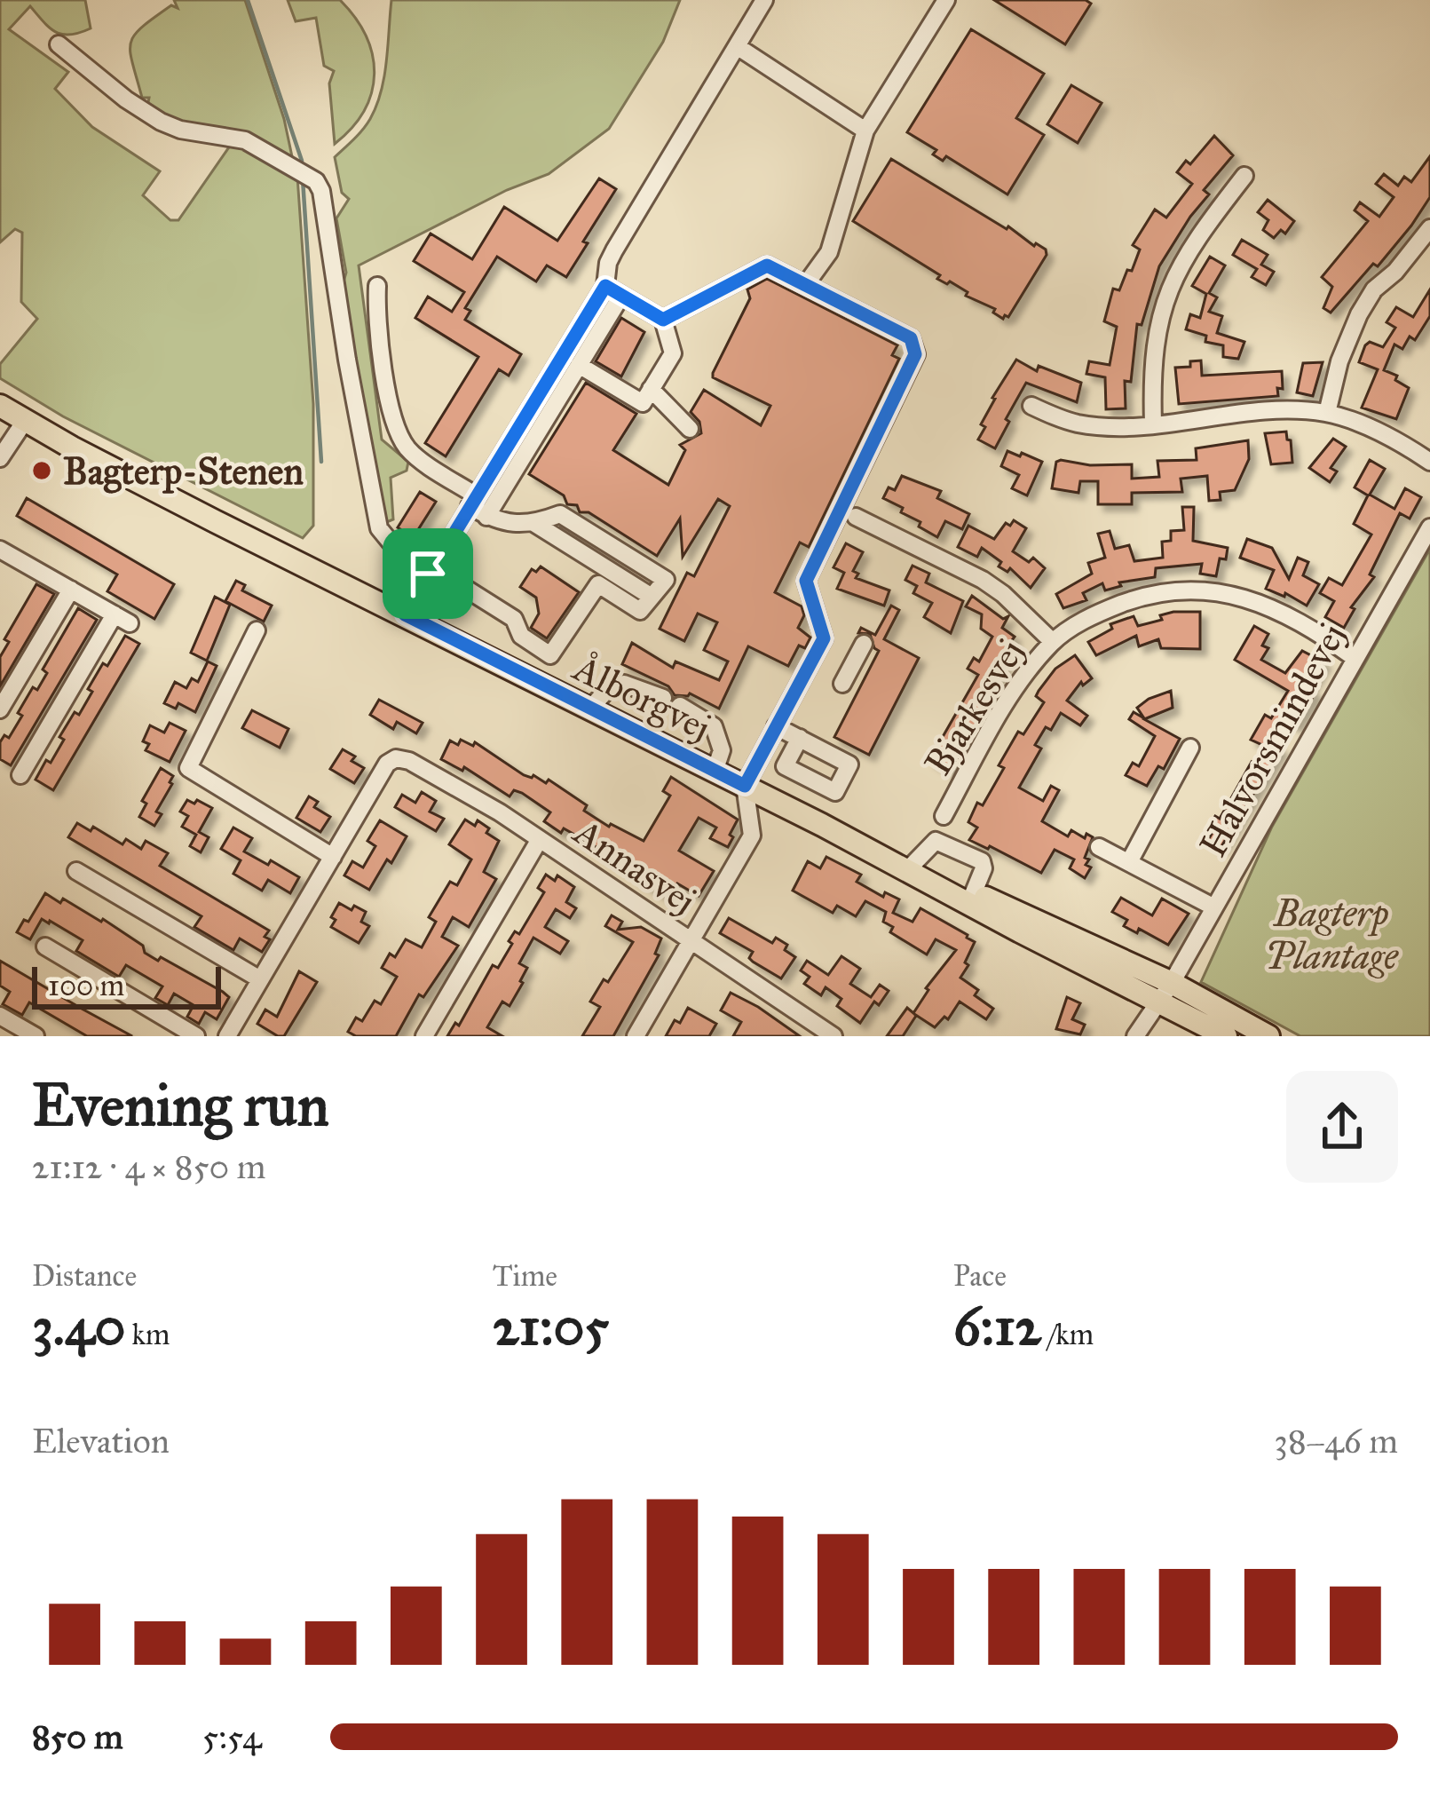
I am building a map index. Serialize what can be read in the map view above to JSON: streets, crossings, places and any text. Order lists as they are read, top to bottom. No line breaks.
{"streets":{"main road":["Ålborgvej"],"street":["Bjarkesvej","Halvorsmindevej","Annasvej"]},"crossings":[["Ålborgvej","Halvorsmindevej"],["Bjarkesvej","Halvorsmindevej"]],"parks":["Bagterp Plantage"],"places":["Bagterp-Stenen"],"scale_bar":"100 m","page":{"scale":"100 m","heading":["Evening run","21:12 · 4 × 850 m"],"stats":[["Distance","3.40 km"],["Time","21:05"],["Pace","6:12 /km"]],"chart":["Elevation","38–46 m"],"list":[{"name":"850 m","note":"5:54"}]}}
